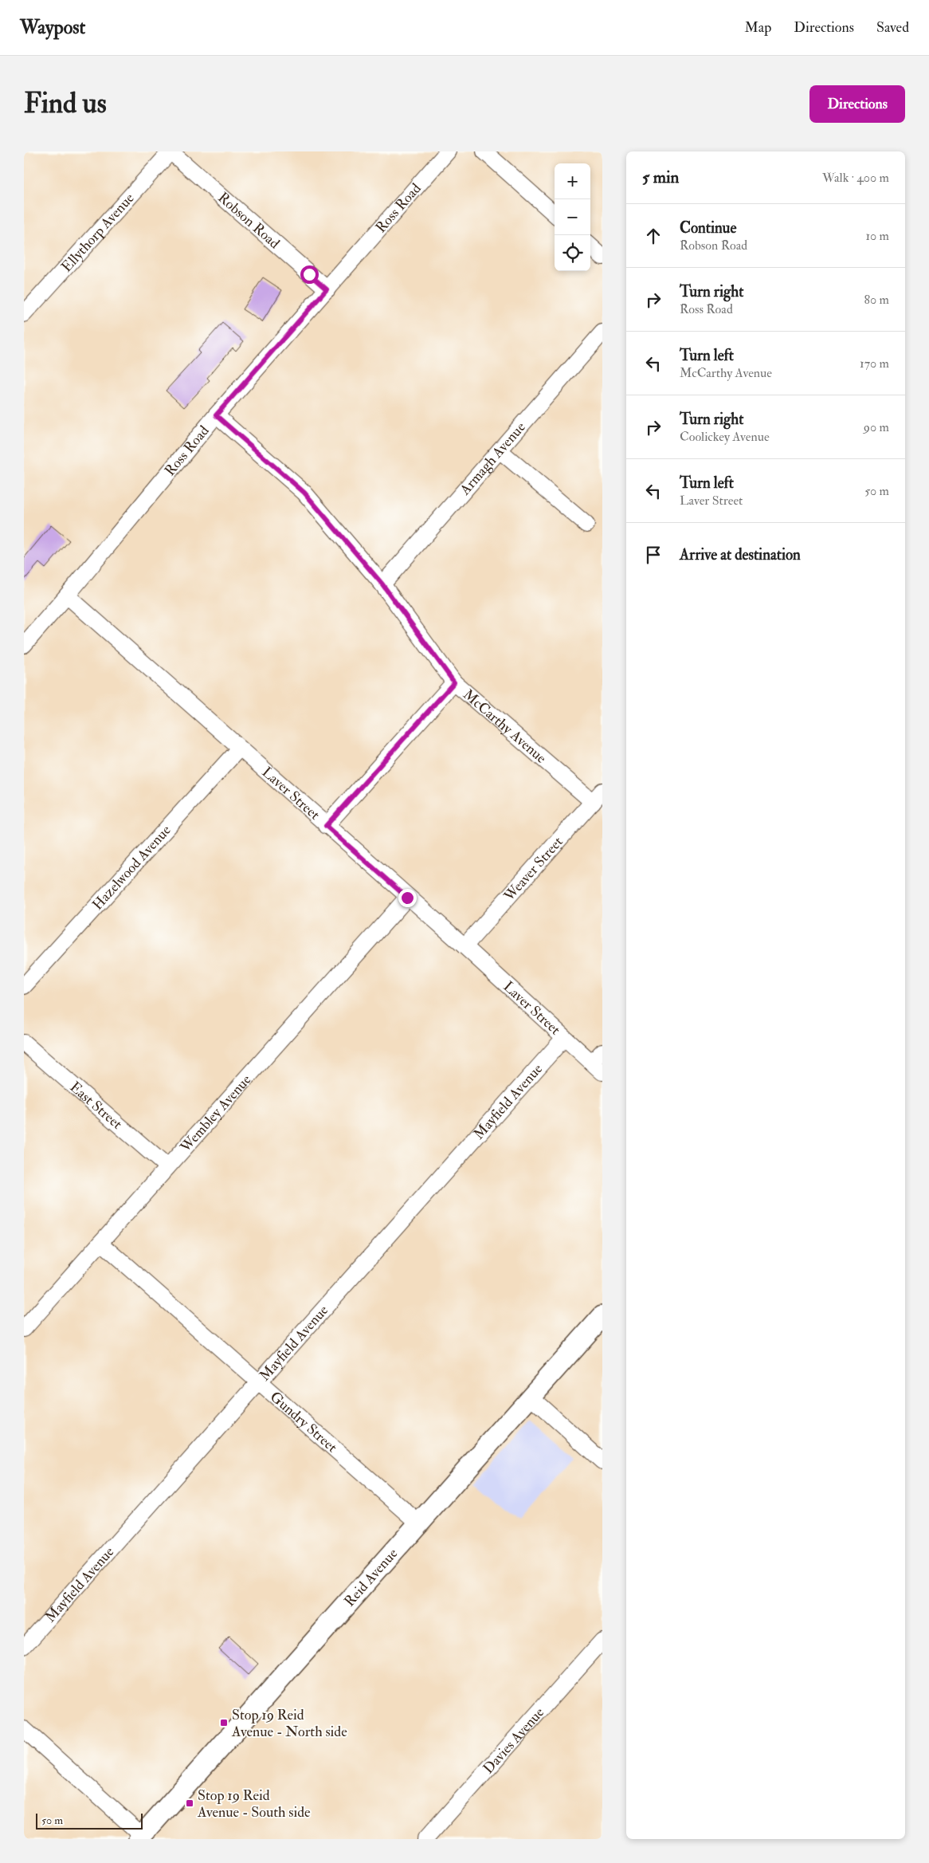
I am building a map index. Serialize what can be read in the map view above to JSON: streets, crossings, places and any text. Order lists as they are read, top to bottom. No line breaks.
{"streets":{"street":["Ross Road","Robson Road","Ellythorp Avenue","Armagh Avenue","McCarthy Avenue","Laver Street","Hazelwood Avenue","Weaver Street","Mayfield Avenue","East Street","Wembley Avenue","Gundry Street","Reid Avenue","Davies Avenue"]},"crossings":[["Ross Road","Robson Road"],["Ross Road","McCarthy Avenue"],["Ross Road","Laver Street"],["Robson Road","Ellythorp Avenue"],["Armagh Avenue","McCarthy Avenue"],["McCarthy Avenue","Weaver Street"],["Laver Street","Hazelwood Avenue"],["Laver Street","Weaver Street"],["Laver Street","Mayfield Avenue"],["Laver Street","Wembley Avenue"],["Mayfield Avenue","Gundry Street"],["East Street","Wembley Avenue"],["Wembley Avenue","Gundry Street"],["Gundry Street","Reid Avenue"]],"places":{"transit":["Stop 19 Reid Avenue - North side","Stop 19 Reid Avenue - South side"]},"scale_bar":"50 m","page":{"header":"Waypost","nav":["Map","Directions","Saved"],"buttons":"Directions","title":"Find us","heading":["5 min","Walk · 400 m"],"map_buttons":["+","−"],"list":[["Continue","Robson Road","10 m"],["Turn right","Ross Road","80 m"],["Turn left","McCarthy Avenue","170 m"],["Turn right","Coolickey Avenue","90 m"],["Turn left","Laver Street","50 m"],"Arrive at destination"],"scale":"50 m"}}
